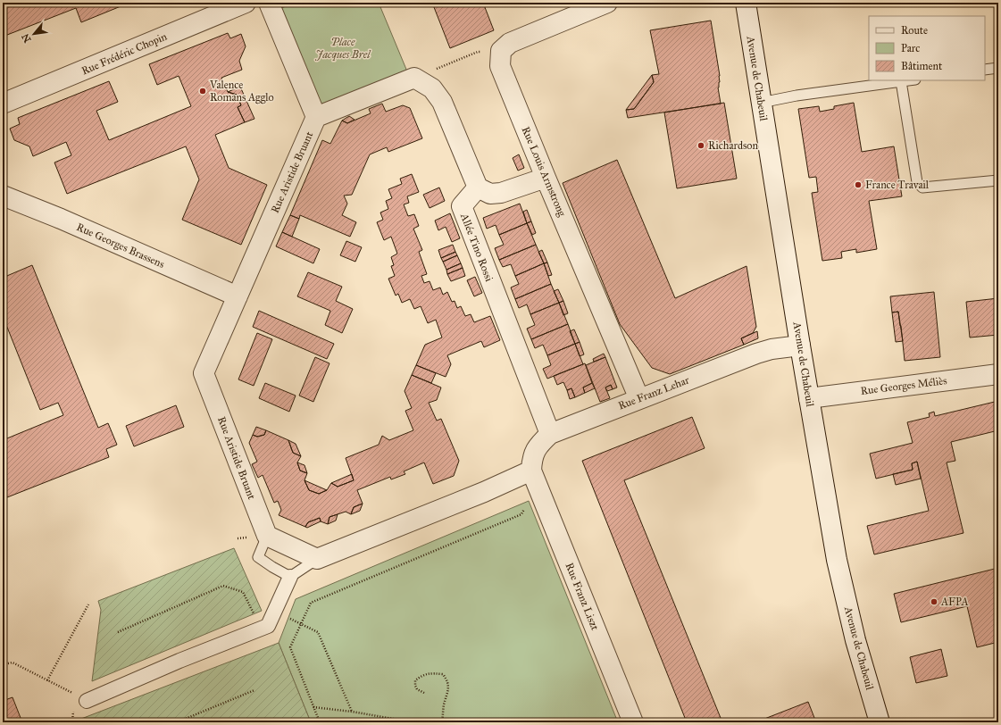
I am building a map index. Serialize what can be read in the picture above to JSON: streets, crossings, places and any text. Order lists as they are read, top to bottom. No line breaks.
{"streets":{"street":["Rue Frédéric Chopin","Avenue de Chabeuil","Rue Louis Armstrong","Rue Aristide Bruant","Rue Georges Brassens","Allée Tino Rossi","Rue Georges Méliès","Rue Franz Lehar","Rue Franz Liszt"]},"crossings":[["Avenue de Chabeuil","Rue Georges Méliès"],["Avenue de Chabeuil","Rue Franz Lehar"],["Rue Louis Armstrong","Rue Franz Lehar"],["Rue Aristide Bruant","Rue Georges Brassens"],["Allée Tino Rossi","Rue Franz Lehar"],["Rue Franz Lehar","Rue Franz Liszt"]],"parks":["Place Jacques Brel"],"places":["Valence Romans Agglo","Richardson","France Travail","AFPA"],"legend":["Route","Parc","Bâtiment"],"north":"bottom left"}
